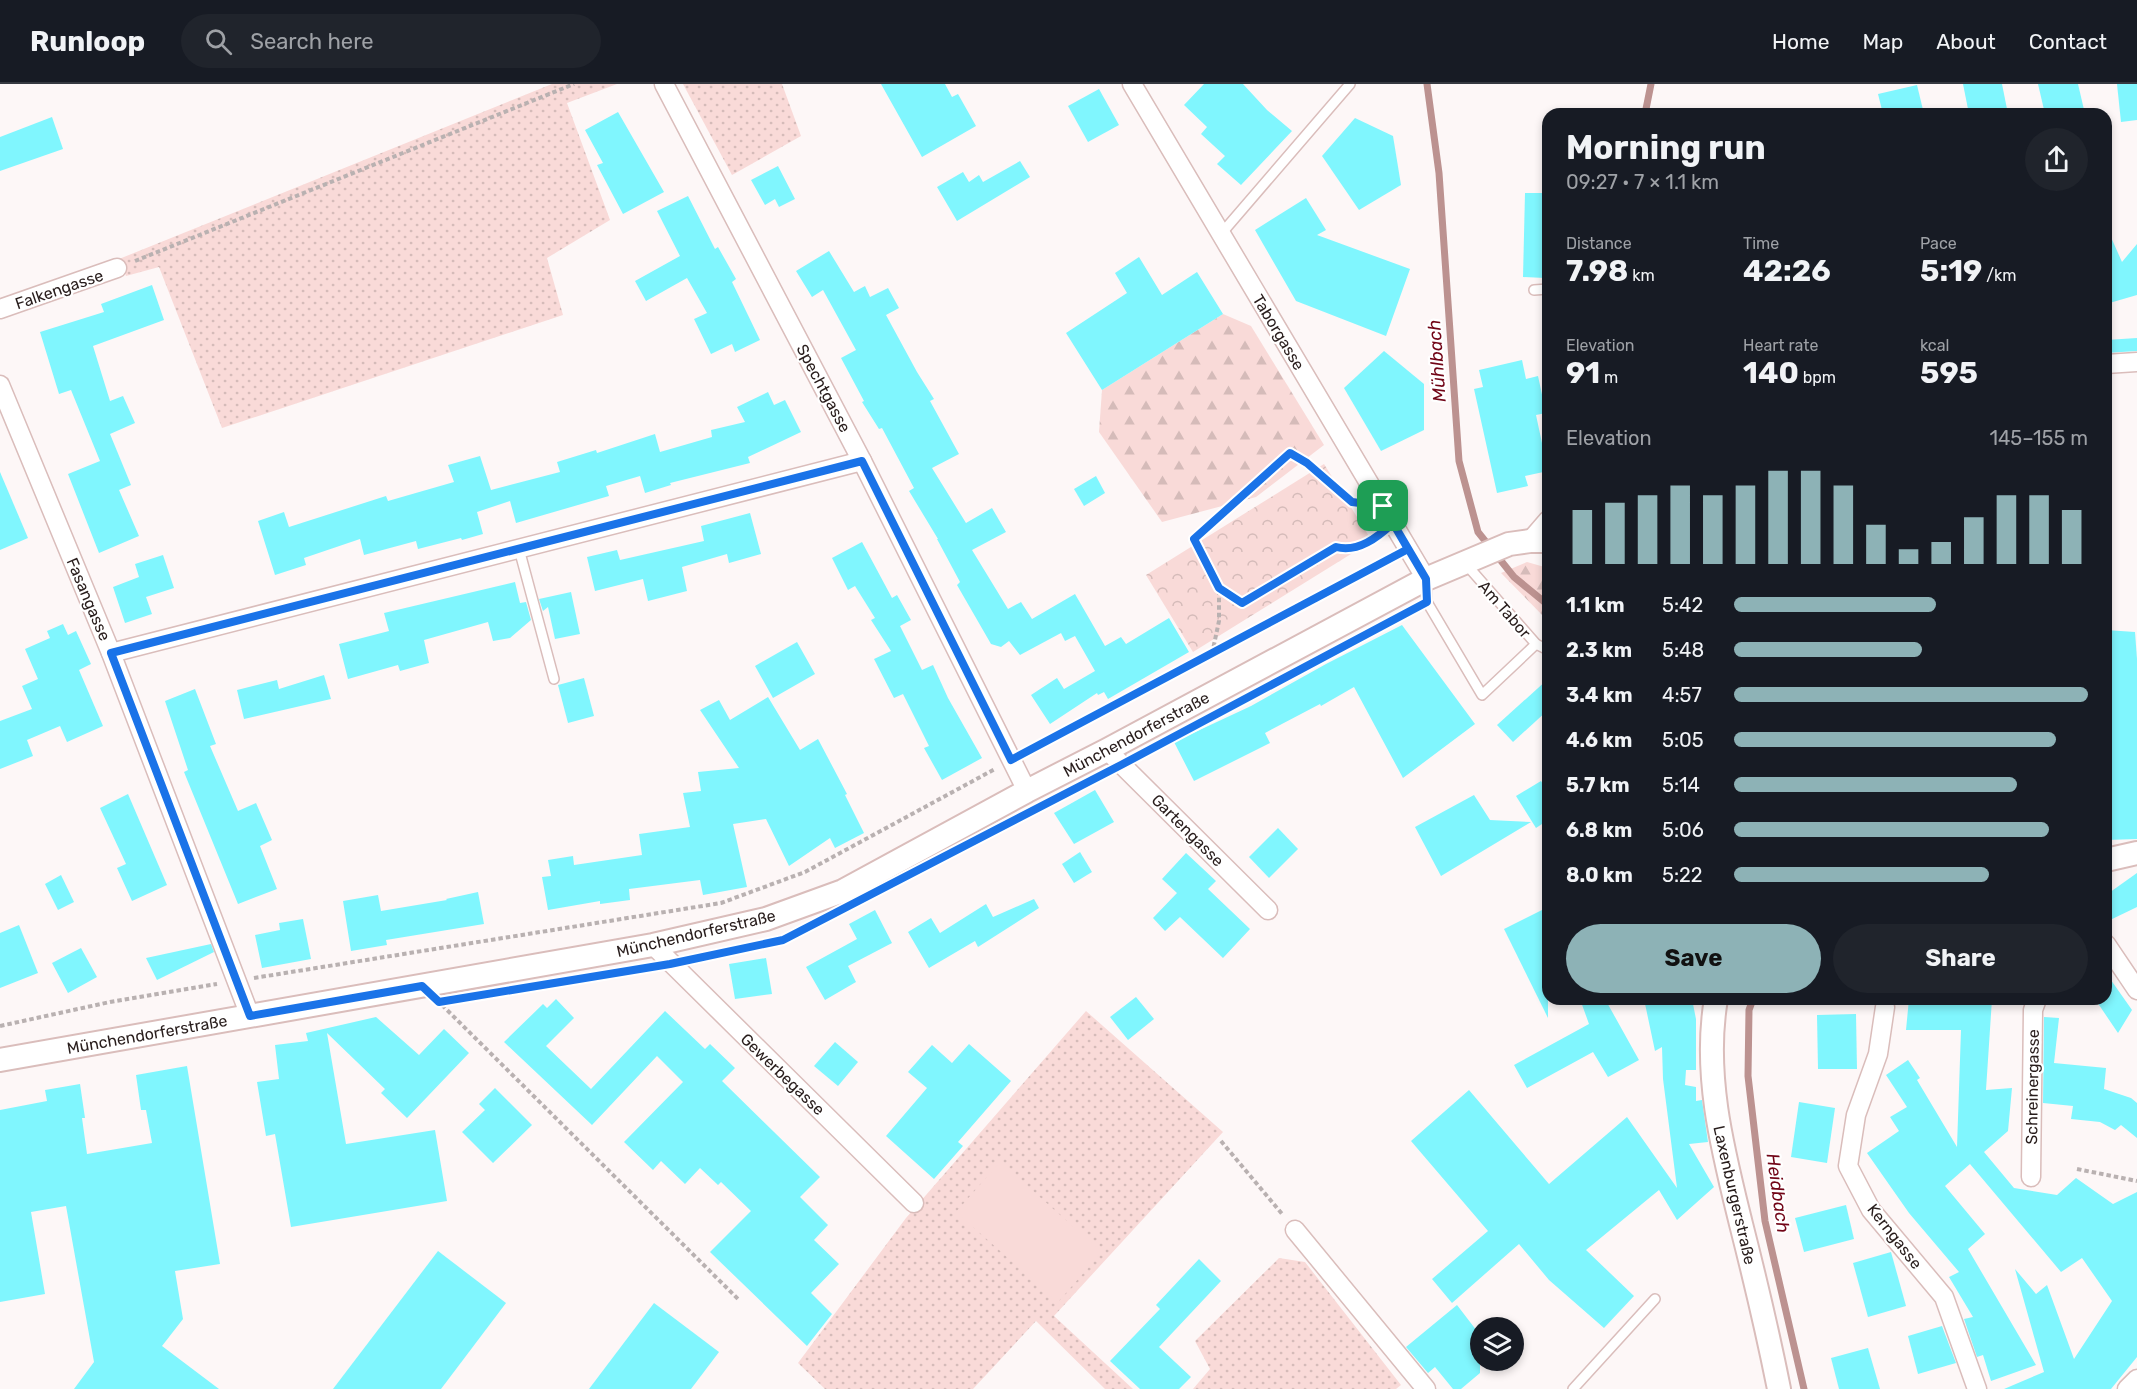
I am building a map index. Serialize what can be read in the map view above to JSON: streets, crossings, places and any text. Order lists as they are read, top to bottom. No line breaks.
{"streets":{"street":["Falkengasse","Taborgasse","Spechtgasse","Fasangasse","Münchendorferstraße","Gartengasse","Gewerbegasse","Schreinergasse","Laxenburgerstraße","Kerngasse"],"lane":["Am Tabor"]},"crossings":[["Taborgasse","Münchendorferstraße"],["Spechtgasse","Münchendorferstraße"],["Fasangasse","Münchendorferstraße"],["Am Tabor","Münchendorferstraße"],["Münchendorferstraße","Gartengasse"],["Münchendorferstraße","Gewerbegasse"]],"water":["Mühlbach","Heidbach"],"page":{"header":"Runloop","search":"Search here","nav":["Home","Map","About","Contact"],"heading":["Morning run","09:27 · 7 × 1.1 km"],"stats":[["Distance","7.98 km"],["Time","42:26"],["Pace","5:19 /km"],["Elevation","91 m"],["Heart rate","140 bpm"],["kcal","595"]],"chart":["Elevation","145–155 m"],"list":[{"name":"1.1 km","note":"5:42"},{"name":"2.3 km","note":"5:48"},{"name":"3.4 km","note":"4:57"},{"name":"4.6 km","note":"5:05"},{"name":"5.7 km","note":"5:14"},{"name":"6.8 km","note":"5:06"},{"name":"8.0 km","note":"5:22"}],"buttons":["Save","Share"]}}
